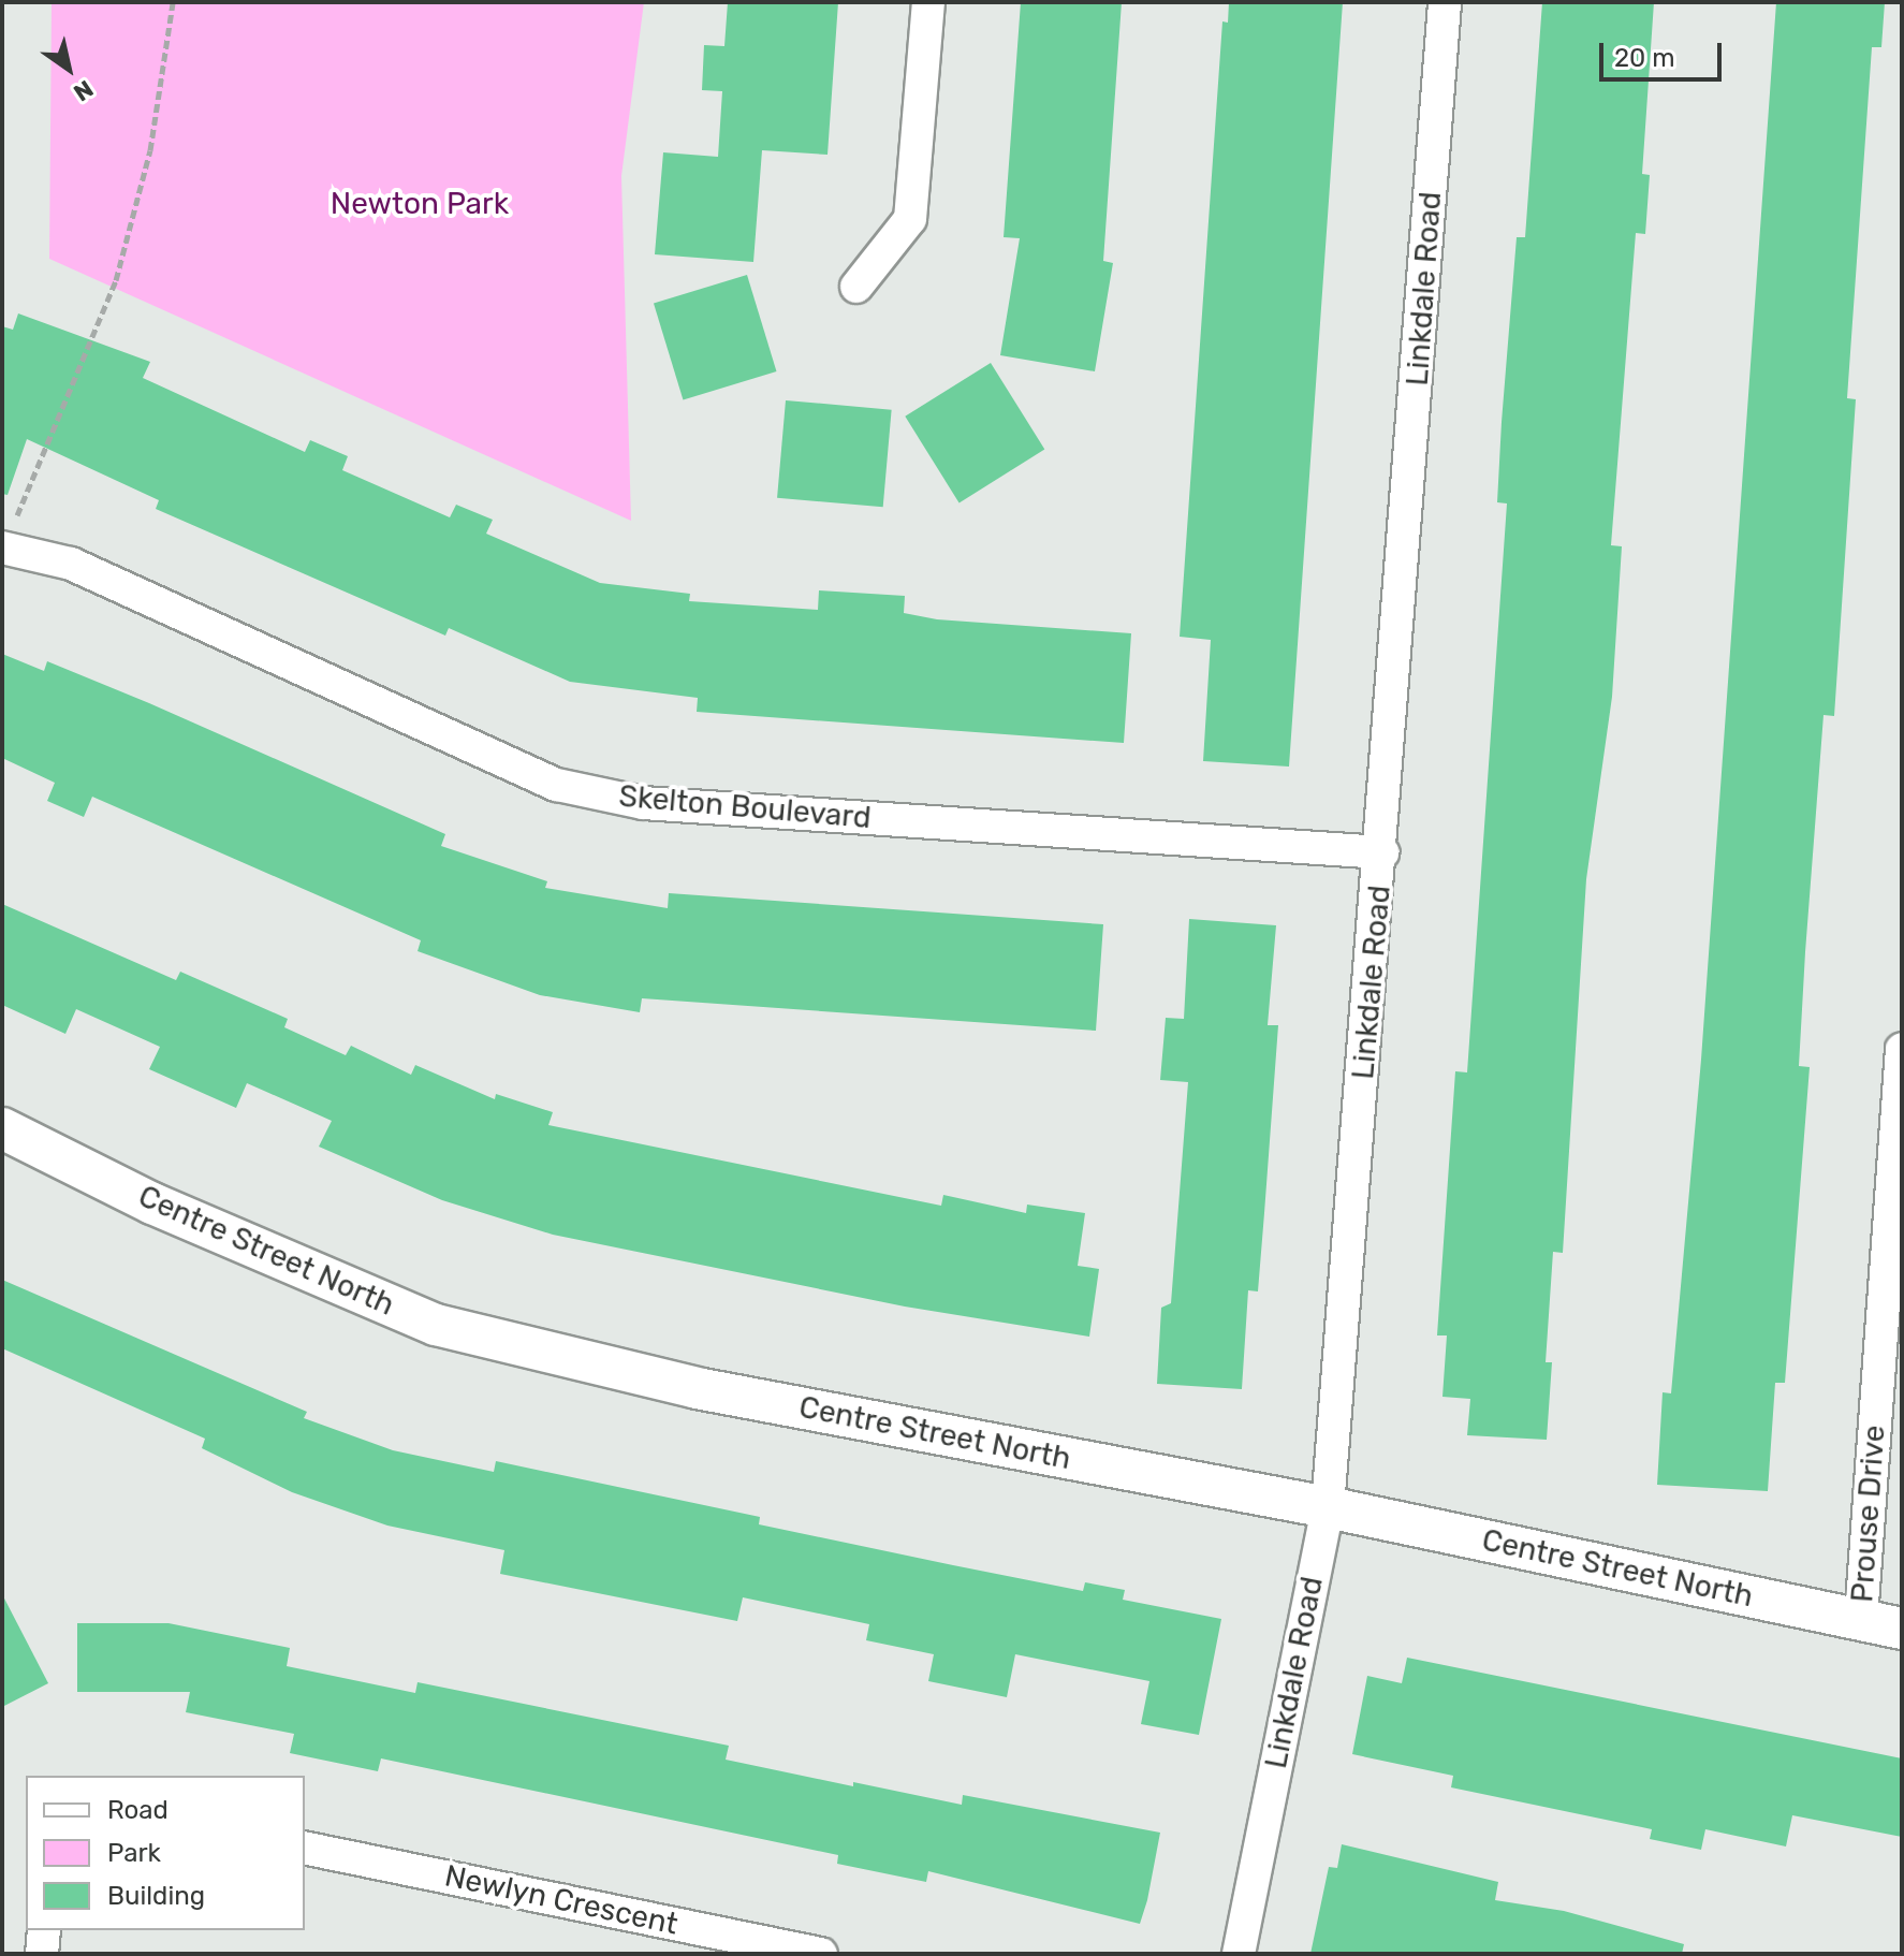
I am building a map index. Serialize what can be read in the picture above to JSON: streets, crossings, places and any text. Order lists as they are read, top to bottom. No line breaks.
{"streets":{"street":["Linkdale Road","Skelton Boulevard","Centre Street North","Prouse Drive","Newlyn Crescent"]},"crossings":[["Linkdale Road","Skelton Boulevard"],["Linkdale Road","Centre Street North"],["Centre Street North","Prouse Drive"]],"parks":["Newton Park"],"legend":["Road","Park","Building"],"scale_bar":"20 m","north":"bottom right"}
